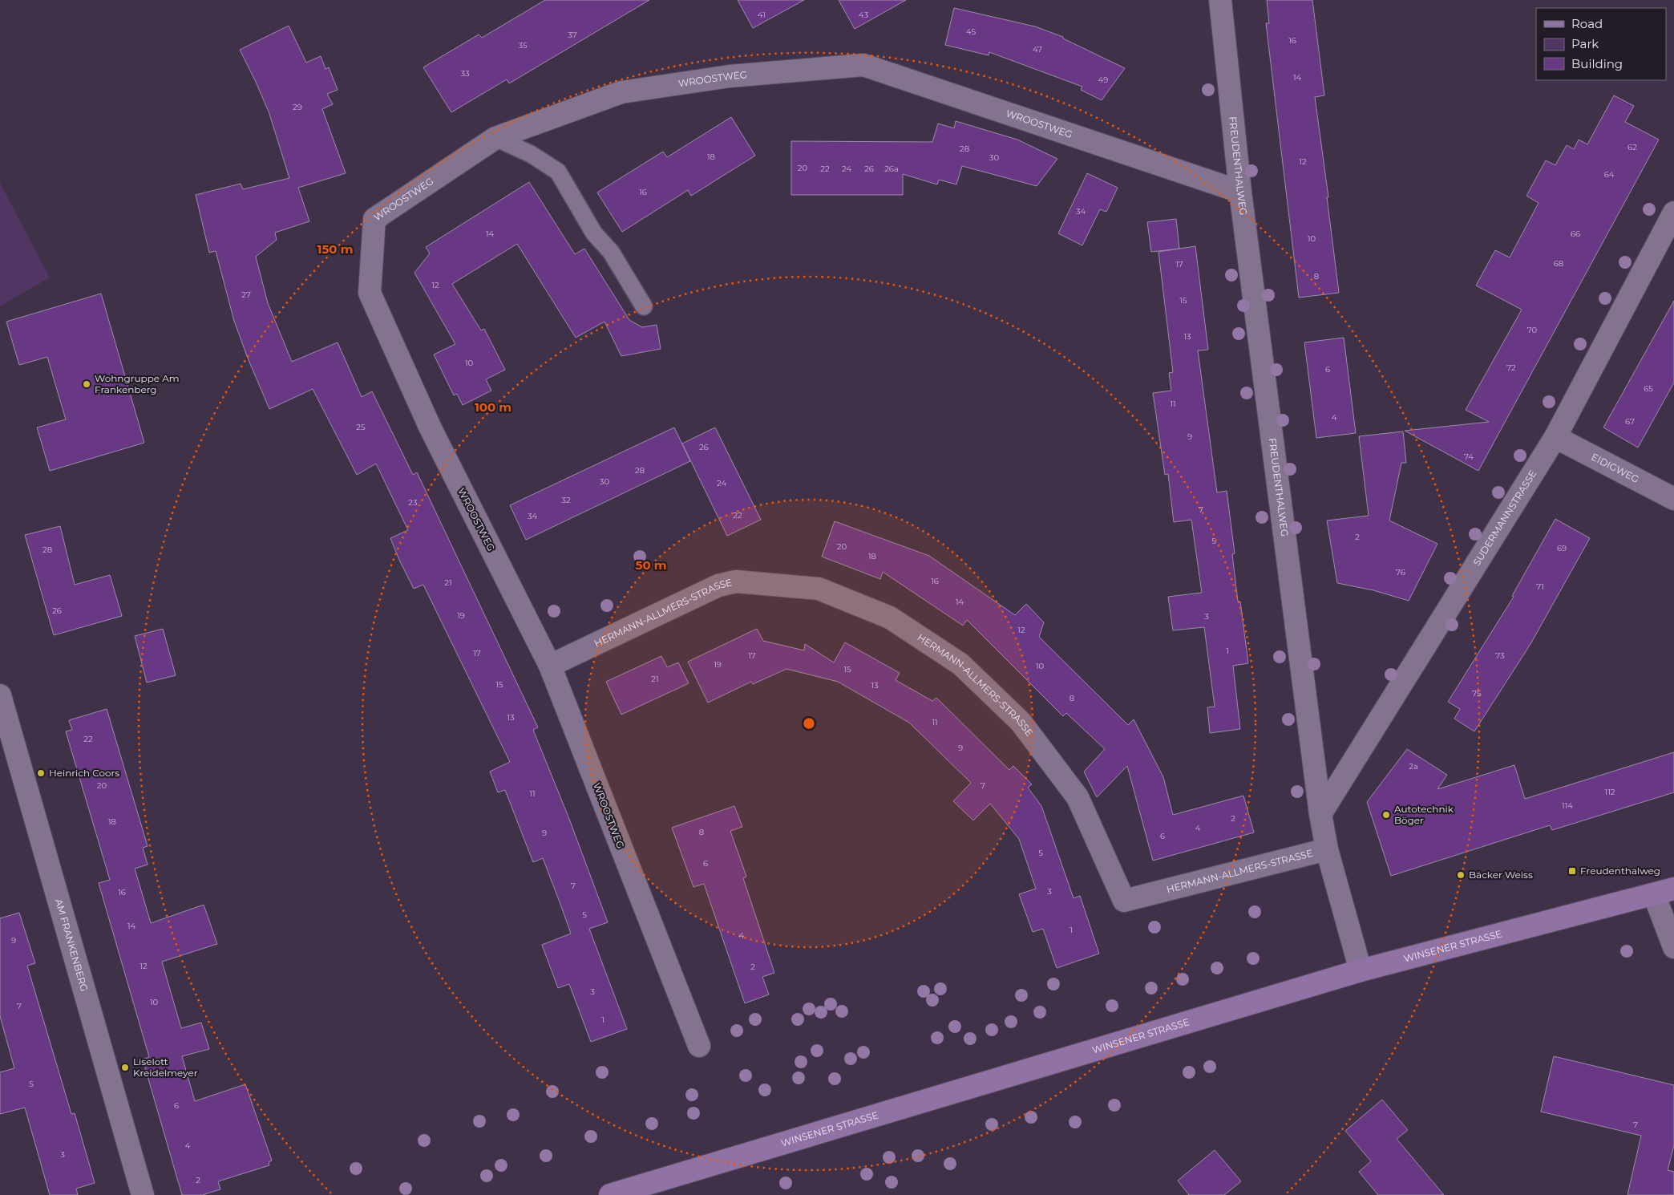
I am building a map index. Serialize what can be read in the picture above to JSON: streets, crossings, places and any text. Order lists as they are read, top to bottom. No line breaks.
{"streets":{"main road":["WINSENER STRASSE"],"street":["WROOSTWEG","FREUDENTHALWEG","EIDIGWEG","SUDERMANNSTRASSE","HERMANN-ALLMERS-STRASSE","AM FRANKENBERG"]},"crossings":[["WROOSTWEG","FREUDENTHALWEG"],["WROOSTWEG","HERMANN-ALLMERS-STRASSE"],["FREUDENTHALWEG","SUDERMANNSTRASSE"],["FREUDENTHALWEG","HERMANN-ALLMERS-STRASSE"],["FREUDENTHALWEG","WINSENER STRASSE"],["EIDIGWEG","SUDERMANNSTRASSE"]],"places":{"other":["Wohngruppe Am Frankenberg","Heinrich Coors","Autotechnik Böger","Bäcker Weiss","Liselott Kreidelmeyer"],"transit":["Freudenthalweg"]},"house_numbers":["41","43","45","37","16","35","47","33","14","49","29","62","28","18","30","12","20","22","24","26","26a","64","16","34","14","66","10","68","17","8","12","27","15","70","13","10","72","6","65","11","4","67","25","9","26","74","28","30","24","32","23","7","22","34","2","5","20","69","28","18","76","16","21","71","14","26","19","3","12","1","17","17","73","19","10","15","21","15","13","75","8","13","11","22","9","2a","20","7","112","11","114","2","18","4","8","9","6","5","6","7","3","16","5","14","1","4","9","12","2","3","10","7","1","5","6","7","4","3","2"],"legend":["Road","Park","Building"],"rings":["150 m","100 m","50 m"]}
